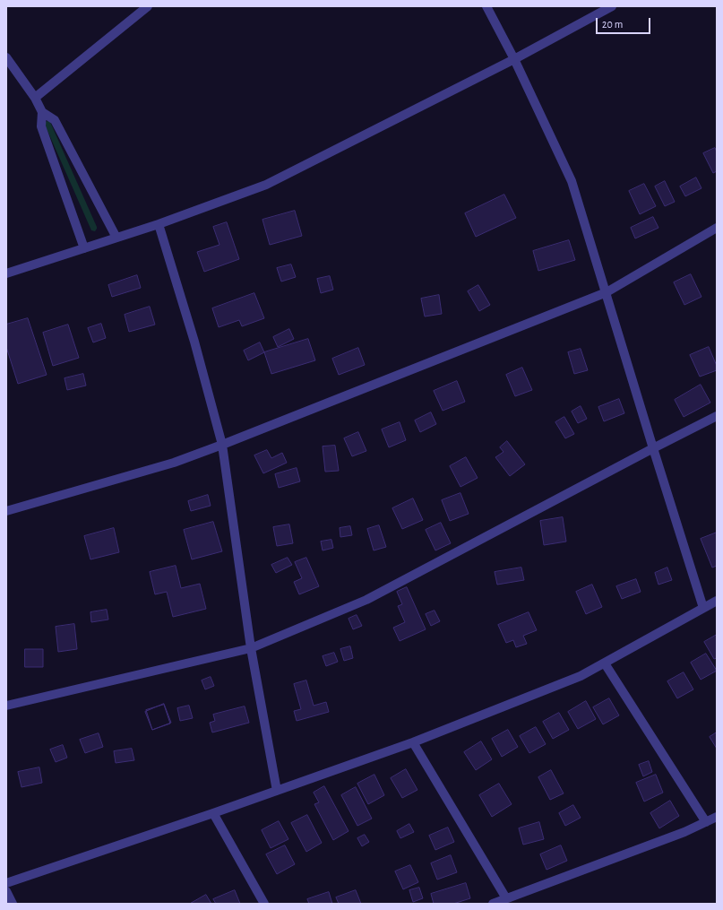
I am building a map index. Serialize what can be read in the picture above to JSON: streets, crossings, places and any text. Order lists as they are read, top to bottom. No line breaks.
{"scale_bar":"20 m"}
